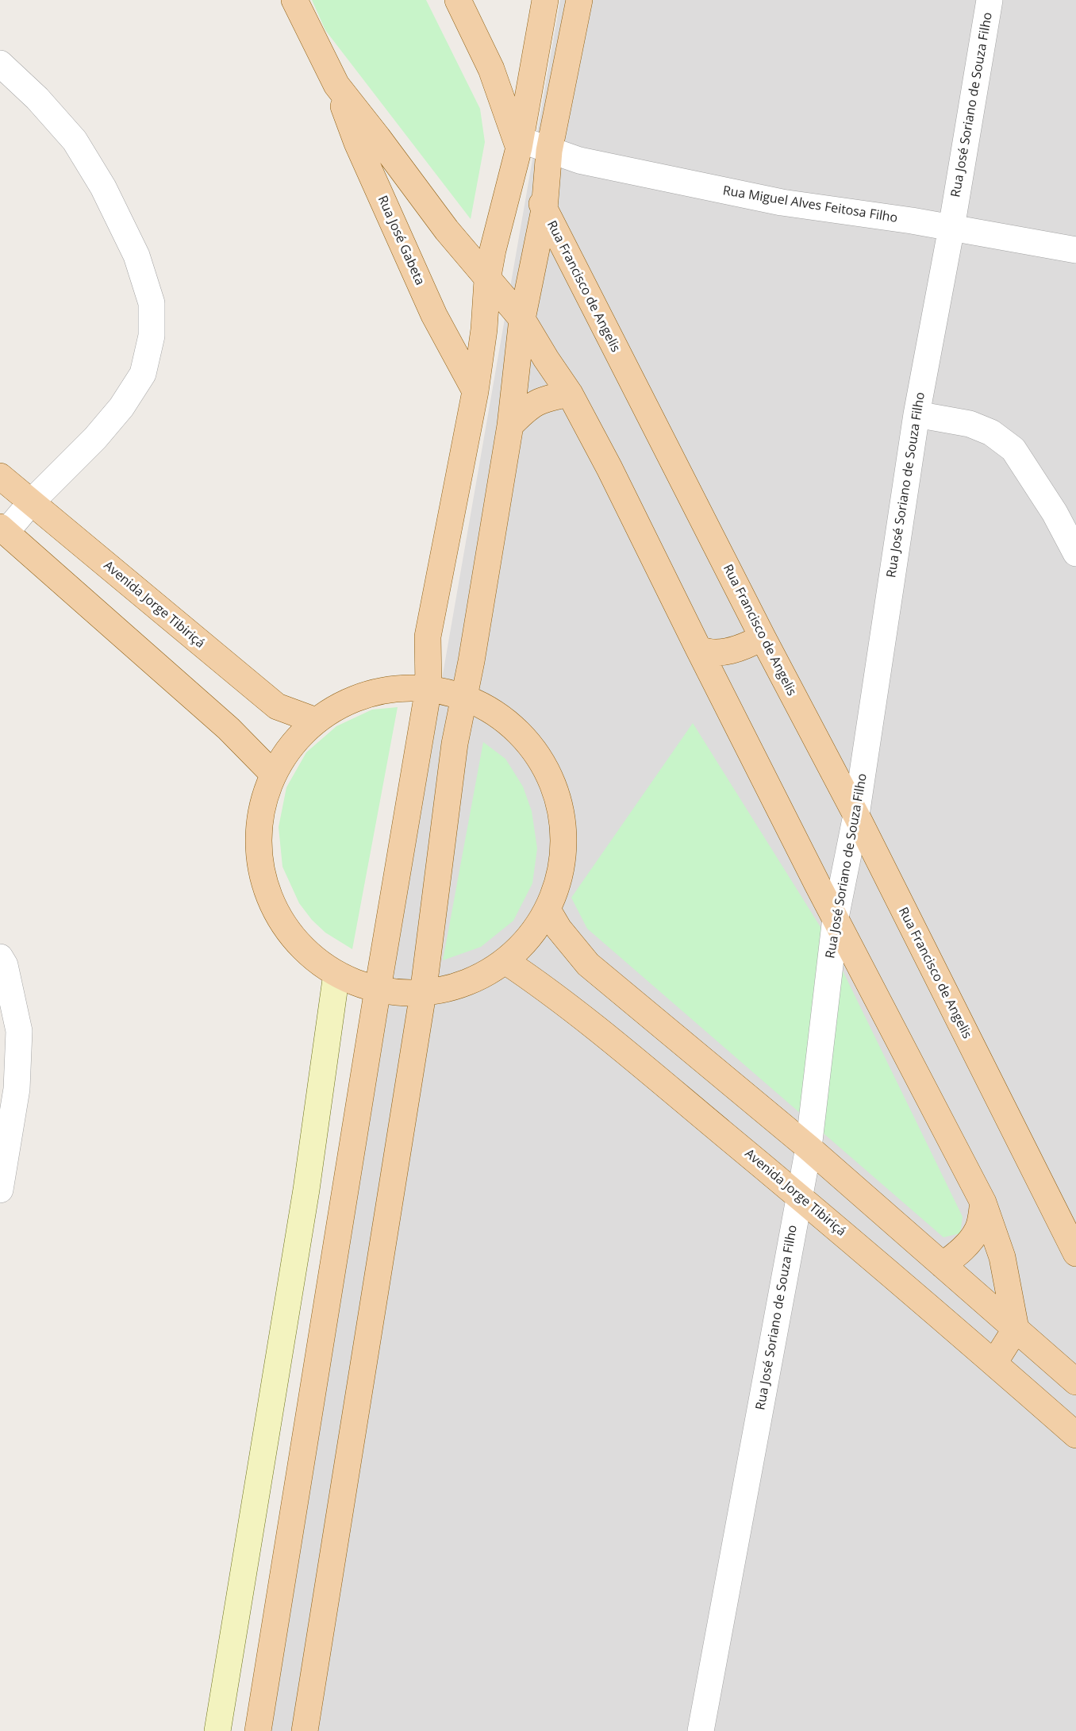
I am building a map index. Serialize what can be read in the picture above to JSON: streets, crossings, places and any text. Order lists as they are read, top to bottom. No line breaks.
{"streets":{"main road":["Rua José Gabeta","Rua Francisco de Angelis","Avenida Jorge Tibiriçá"],"street":["Rua José Soriano de Souza Filho","Rua Miguel Alves Feitosa Filho"]},"crossings":[["Rua José Soriano de Souza Filho","Rua Miguel Alves Feitosa Filho"],["Rua José Soriano de Souza Filho","Rua Francisco de Angelis"],["Rua José Soriano de Souza Filho","Avenida Jorge Tibiriçá"],["Rua Miguel Alves Feitosa Filho","Rua Francisco de Angelis"]]}
